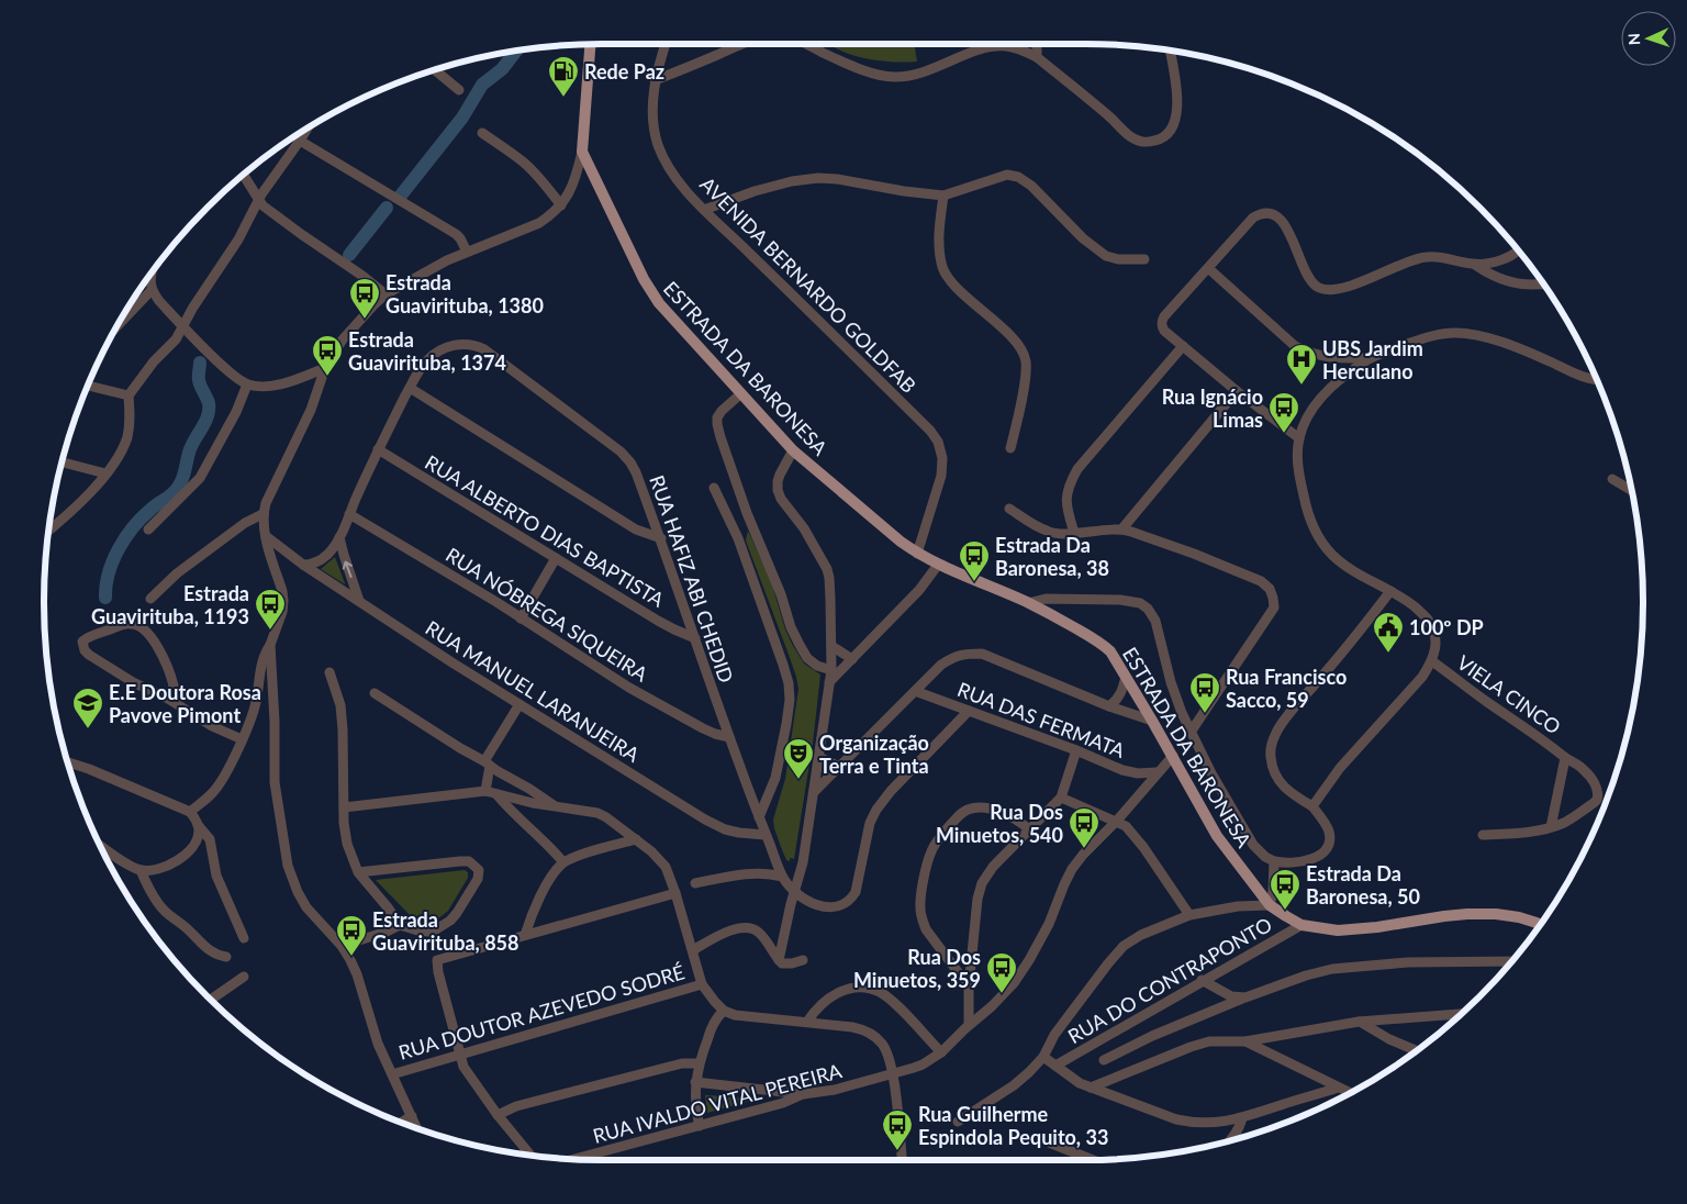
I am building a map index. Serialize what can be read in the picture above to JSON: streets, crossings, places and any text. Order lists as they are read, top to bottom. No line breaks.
{"streets":{"main road":["ESTRADA DA BARONESA"],"street":["AVENIDA BERNARDO GOLDFAB","RUA ALBERTO DIAS BAPTISTA","RUA HAFIZ ABI CHEDID","RUA NÓBREGA SIQUEIRA","RUA MANUEL LARANJEIRA","VIELA CINCO","RUA DAS FERMATA","RUA DO CONTRAPONTO","RUA DOUTOR AZEVEDO SODRÉ","RUA IVALDO VITAL PEREIRA"]},"crossings":[["AVENIDA BERNARDO GOLDFAB","ESTRADA DA BARONESA"],["ESTRADA DA BARONESA","RUA DO CONTRAPONTO"],["ESTRADA DA BARONESA","RUA IVALDO VITAL PEREIRA"],["RUA ALBERTO DIAS BAPTISTA","RUA HAFIZ ABI CHEDID"],["RUA HAFIZ ABI CHEDID","RUA NÓBREGA SIQUEIRA"],["RUA HAFIZ ABI CHEDID","RUA MANUEL LARANJEIRA"],["RUA DAS FERMATA","RUA IVALDO VITAL PEREIRA"]],"places":{"fuel station":["Rede Paz"],"bus stop":["Estrada Guavirituba, 1380","Estrada Guavirituba, 1374","Rua Ignácio Limas","Estrada Da Baronesa, 38","Estrada Guavirituba, 1193","Rua Francisco Sacco, 59","Rua Dos Minuetos, 540","Estrada Da Baronesa, 50","Estrada Guavirituba, 858","Rua Dos Minuetos, 359","Rua Guilherme Espindola Pequito, 33"],"hospital":["UBS Jardim Herculano"],"public building":["100º DP"],"school or university":["E.E Doutora Rosa Pavove Pimont"],"theatre":["Organização Terra e Tinta"]},"north":"left"}
